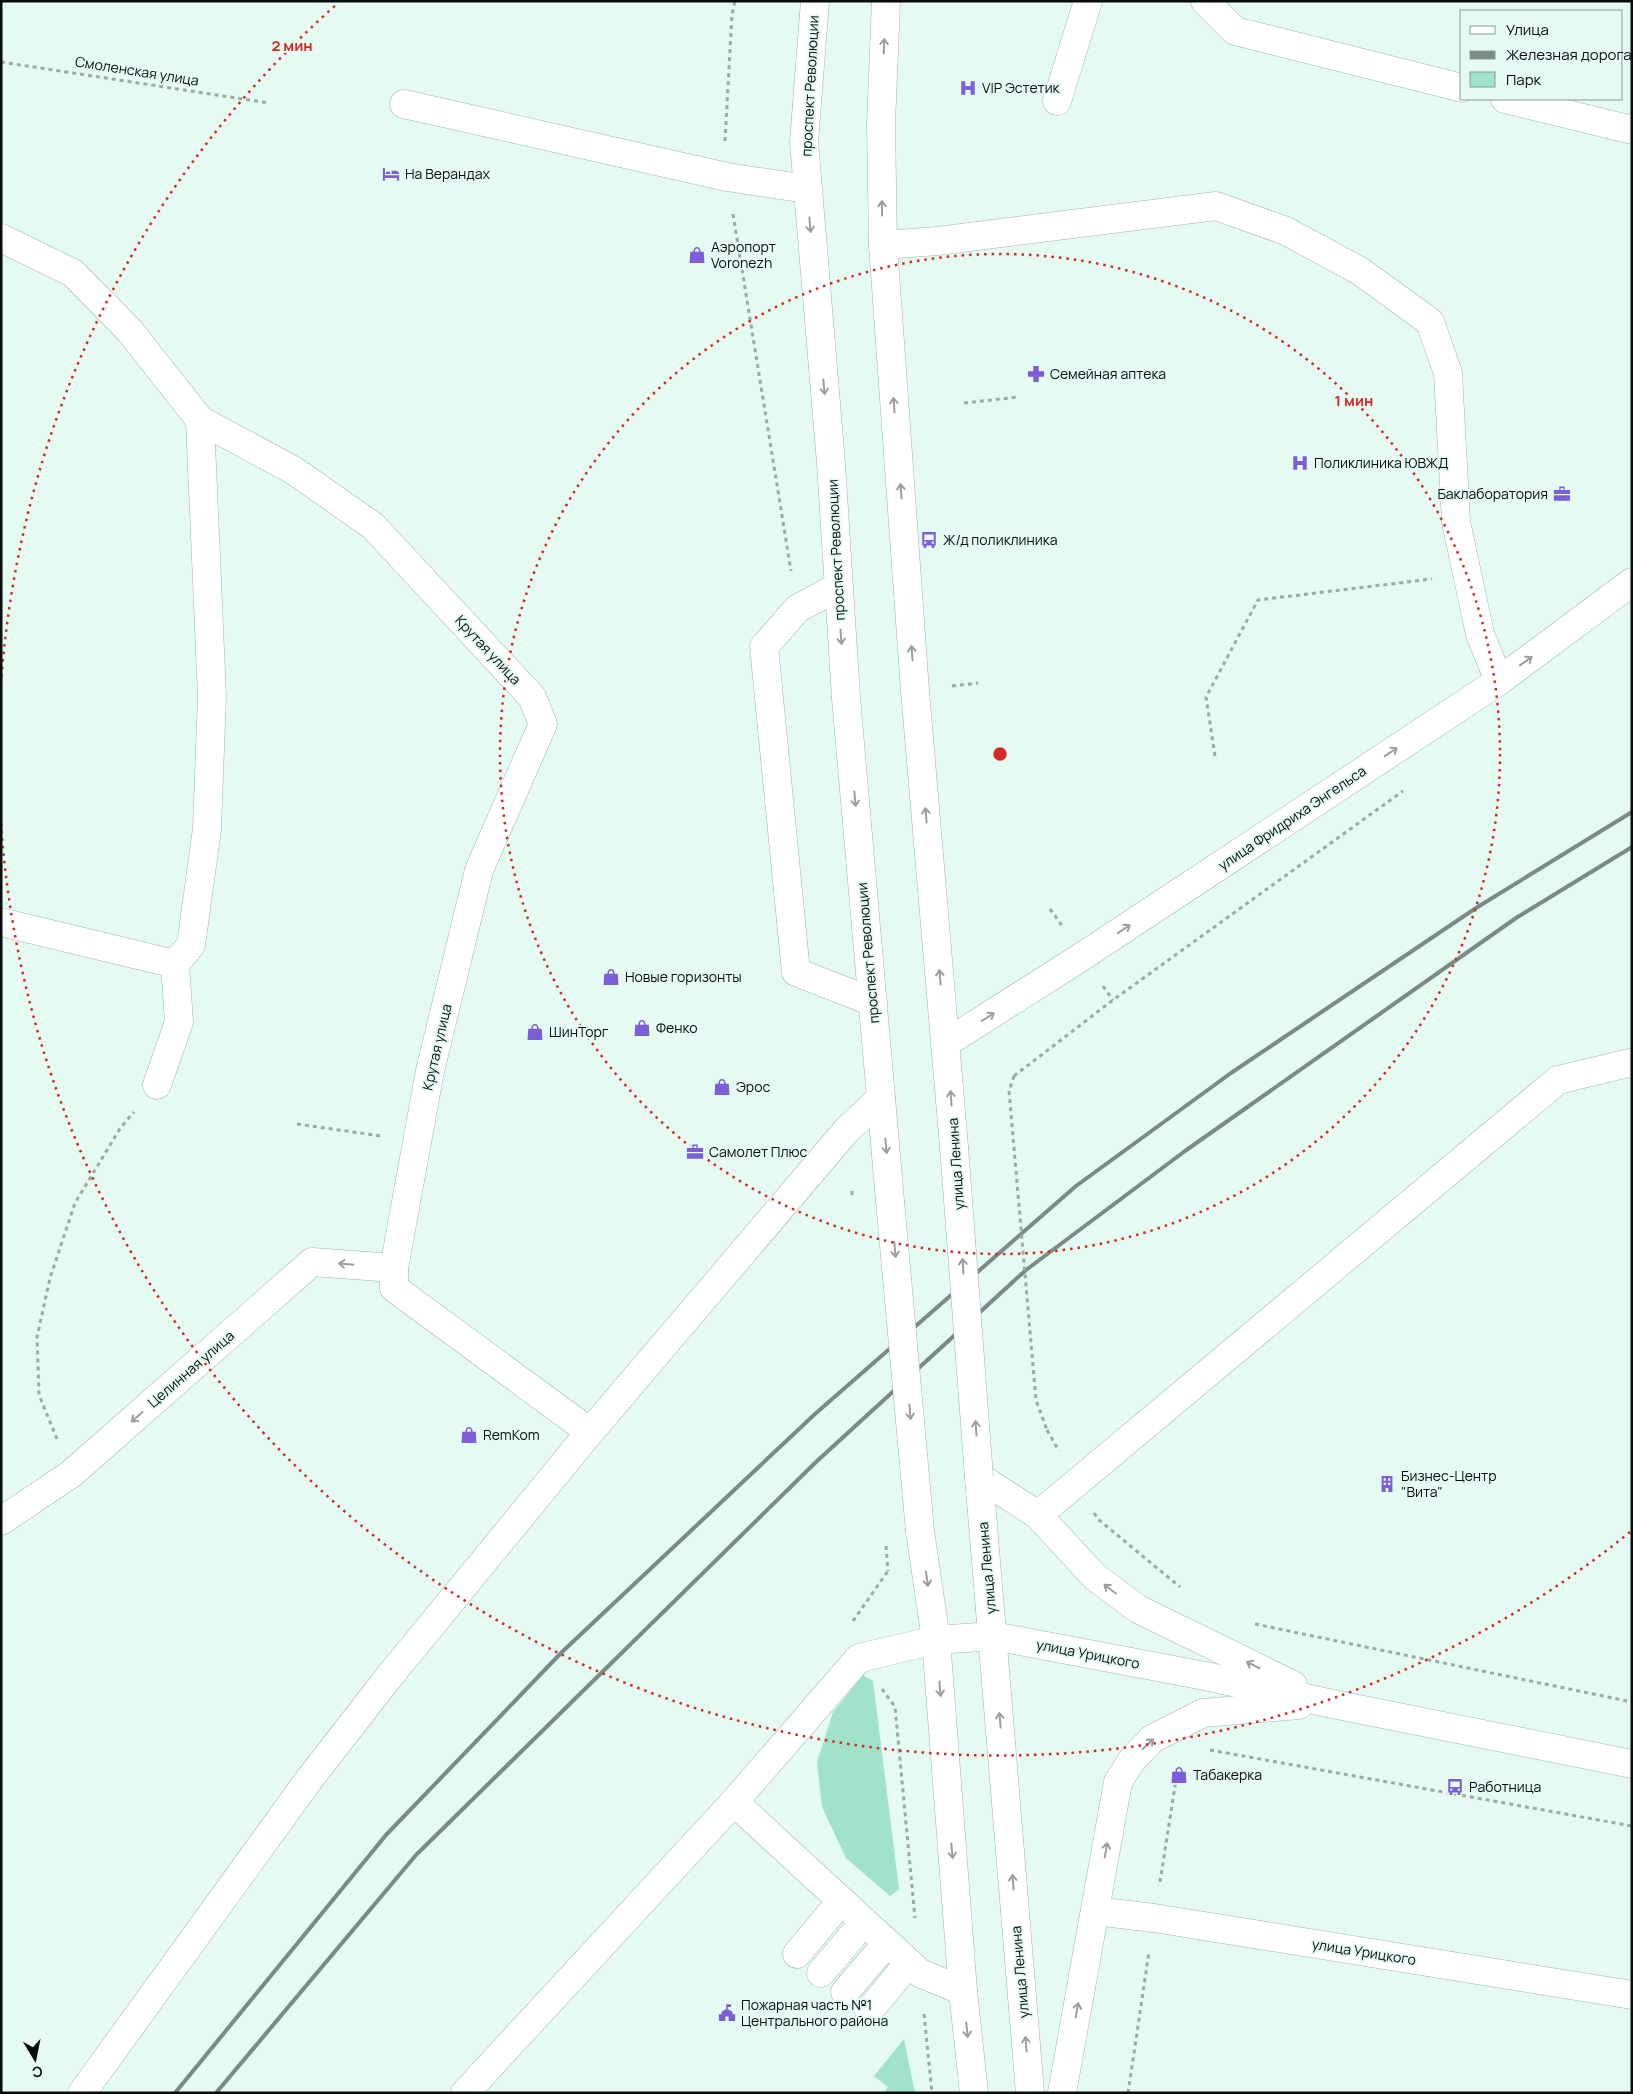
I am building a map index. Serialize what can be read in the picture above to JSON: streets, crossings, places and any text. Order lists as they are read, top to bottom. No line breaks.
{"streets":{"main road":["проспект Революции","Крутая улица","улица Фридриха Энгельса","улица Ленина","Целинная улица","улица Урицкого"],"path":["Смоленская улица"]},"crossings":[["Крутая улица","Целинная улица"],["улица Фридриха Энгельса","улица Ленина"],["улица Ленина","улица Урицкого"]],"one_way":["улица Фридриха Энгельса","Целинная улица"],"places":{"hospital":["VIP Эстетик","Поликлиника ЮВЖД"],"hotel":["На Верандах"],"shop":["Аэропорт Voronezh","Новые горизонты","Фенко","ШинТорг","Эрос","RemKom","Табакерка"],"pharmacy":["Семейная аптека"],"office":["Баклаборатория","Самолет Плюс"],"bus stop":["Ж/д поликлиника","Работница"],"building":["Бизнес-Центр \"Вита\""],"public building":["Пожарная часть №1 Центрального района"]},"legend":["Улица","Железная дорога","Парк"],"north":"bottom","rings":["2 мин","1 мин"]}
